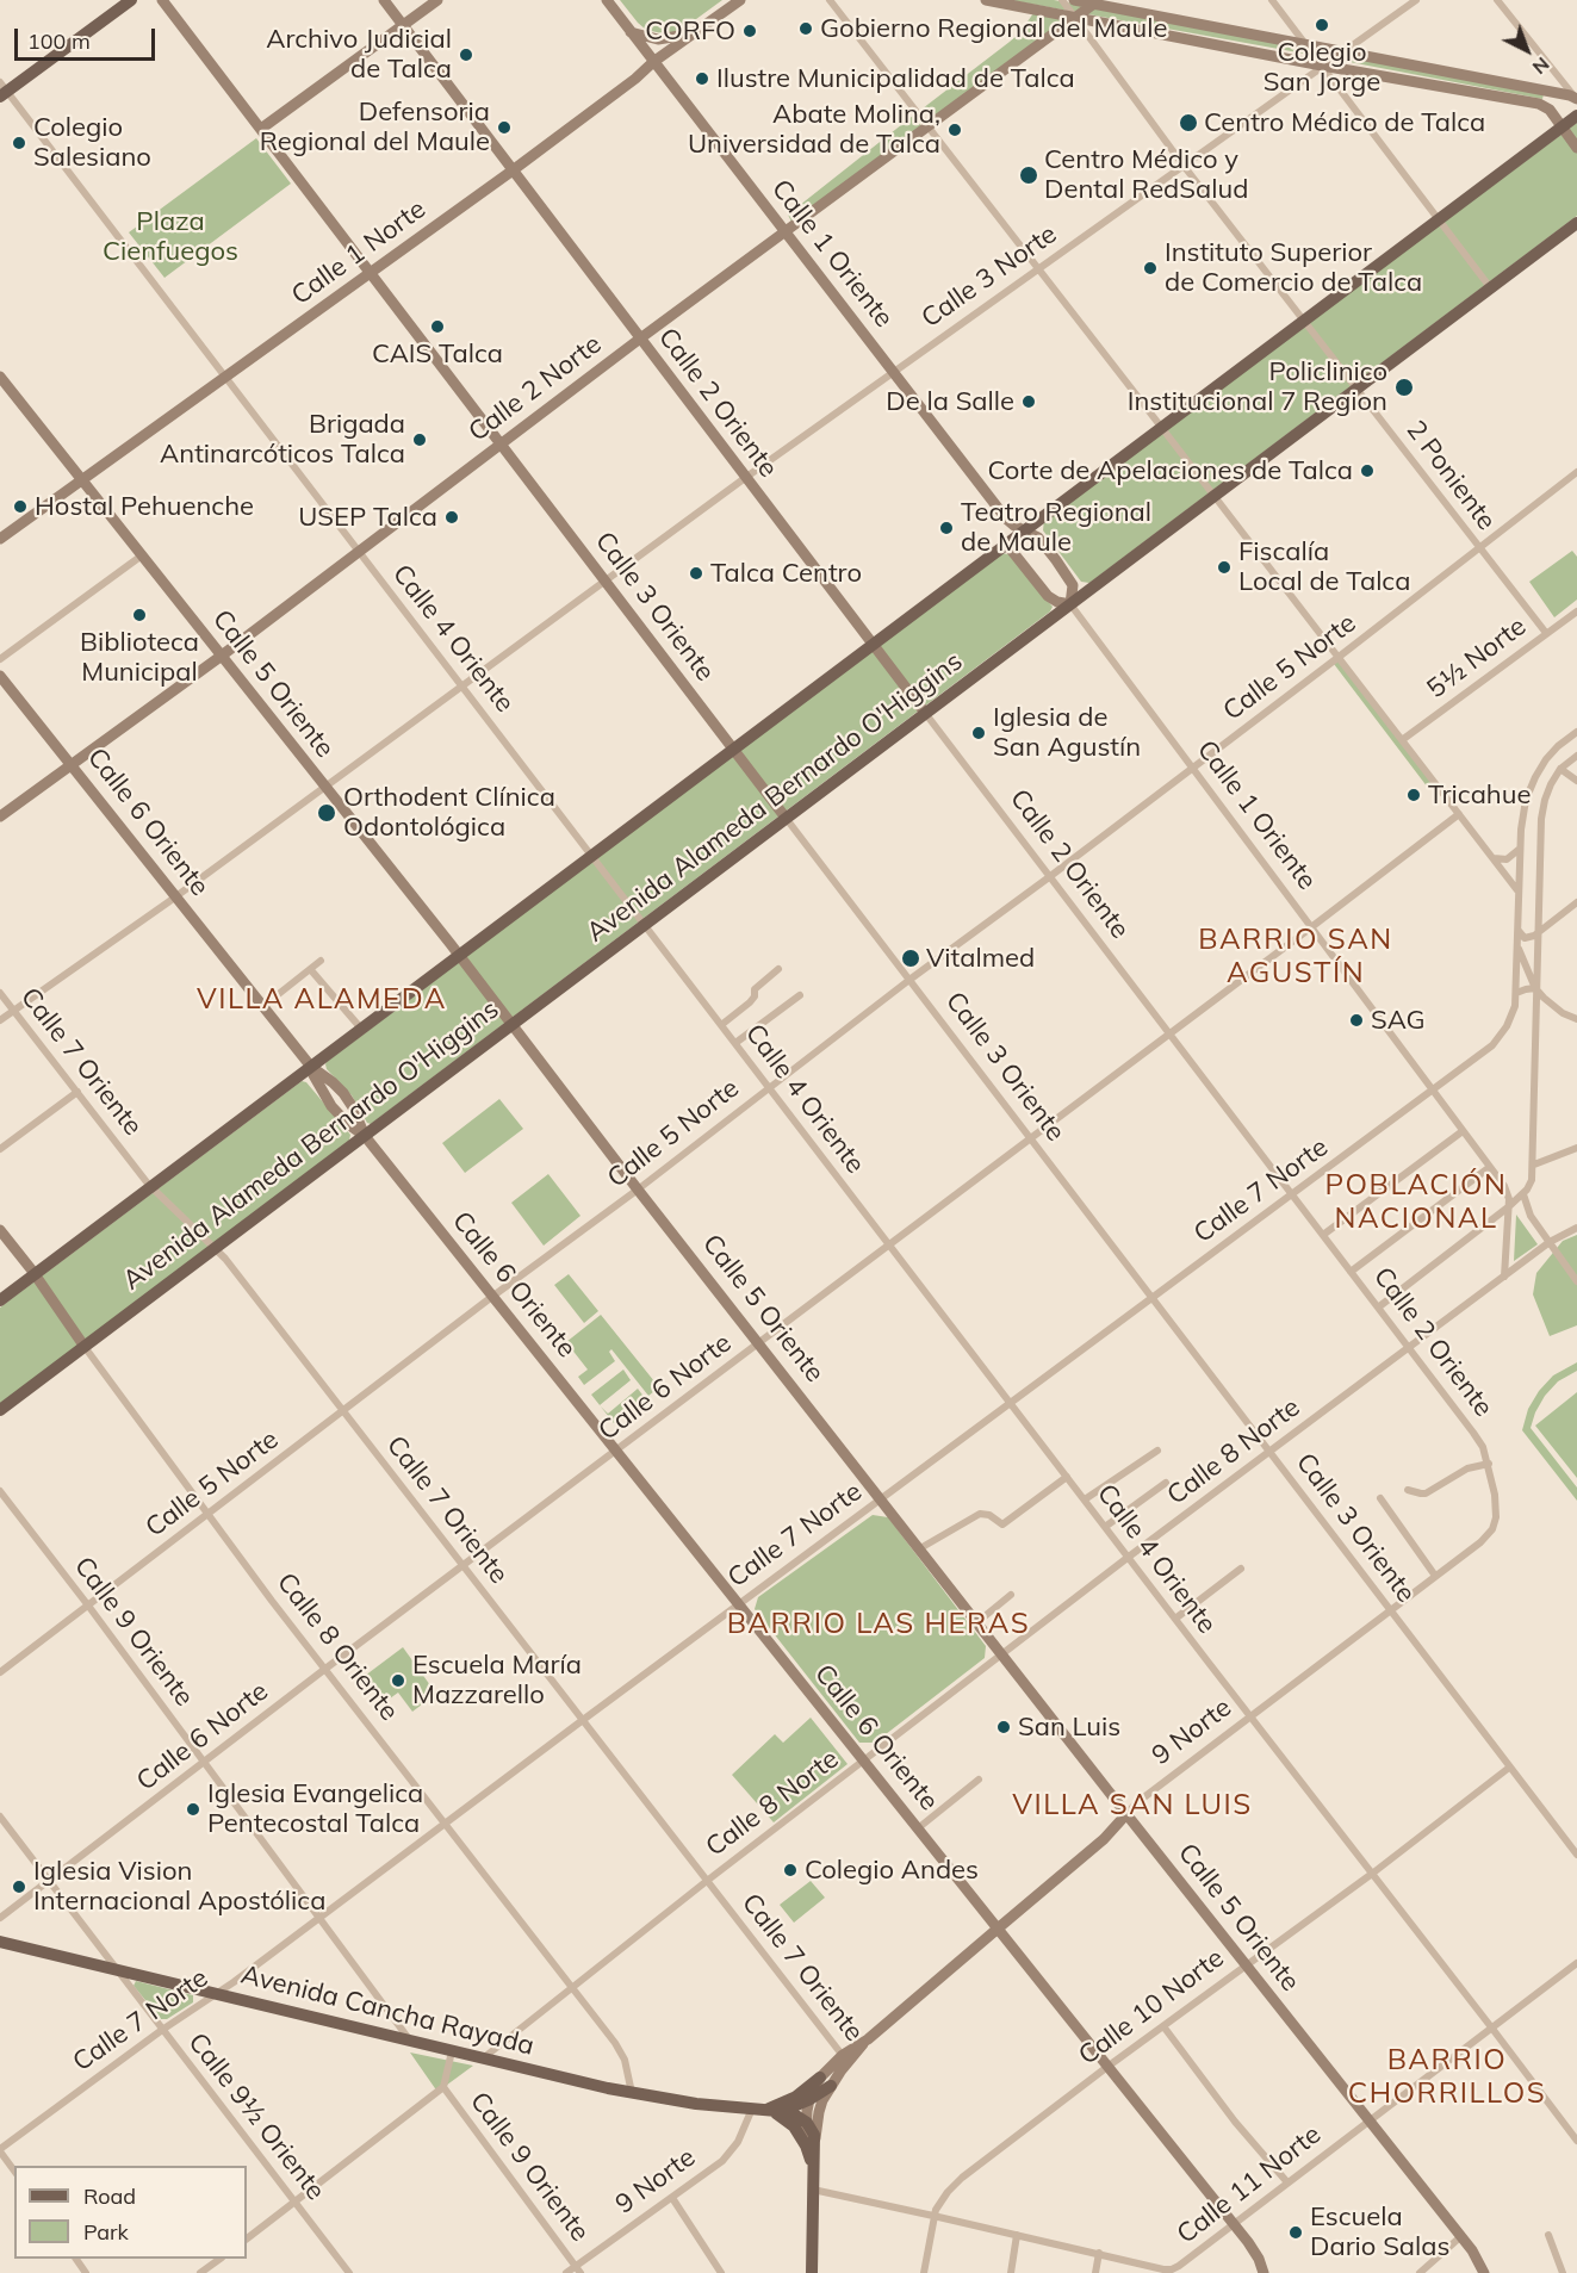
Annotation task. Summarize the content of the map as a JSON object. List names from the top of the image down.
{
  "streets": {
    "main road": [
      "Calle 1 Norte",
      "Calle 1 Oriente",
      "Calle 2 Norte",
      "Calle 2 Oriente",
      "Calle 3 Oriente",
      "Calle 5 Oriente",
      "Avenida Alameda Bernardo O'Higgins",
      "Calle 6 Oriente",
      "Calle 8 Oriente",
      "9 Norte",
      "Avenida Cancha Rayada"
    ],
    "street": [
      "Calle 3 Norte",
      "2 Poniente",
      "Calle 4 Oriente",
      "5½ Norte",
      "Calle 5 Norte",
      "Calle 7 Oriente",
      "Calle 7 Norte",
      "Calle 6 Norte",
      "Calle 8 Norte",
      "Calle 9 Oriente",
      "Calle 10 Norte",
      "Calle 9½ Oriente",
      "Calle 11 Norte"
    ]
  },
  "crossings": [
    ["Calle 1 Norte", "Calle 1 Oriente"],
    ["Calle 1 Norte", "Calle 2 Oriente"],
    ["Calle 1 Norte", "Calle 3 Oriente"],
    ["Calle 1 Norte", "Calle 4 Oriente"],
    ["Calle 1 Norte", "Calle 5 Oriente"],
    ["Calle 1 Oriente", "Calle 3 Norte"],
    ["Calle 1 Oriente", "Calle 2 Norte"],
    ["Calle 1 Oriente", "Calle 5 Norte"],
    ["Calle 1 Oriente", "Avenida Alameda Bernardo O'Higgins"],
    ["Calle 1 Oriente", "Calle 7 Norte"],
    ["Calle 1 Oriente", "Calle 6 Norte"],
    ["Calle 1 Oriente", "Calle 8 Norte"],
    ["Calle 3 Norte", "Calle 2 Oriente"],
    ["Calle 3 Norte", "2 Poniente"],
    ["Calle 3 Norte", "Calle 3 Oriente"],
    ["Calle 3 Norte", "Calle 4 Oriente"],
    ["Calle 3 Norte", "Calle 5 Oriente"],
    ["Calle 3 Norte", "Calle 6 Oriente"],
    ["Calle 3 Norte", "Calle 7 Oriente"],
    ["Calle 2 Norte", "Calle 2 Oriente"],
    ["Calle 2 Norte", "2 Poniente"],
    ["Calle 2 Norte", "Calle 3 Oriente"],
    ["Calle 2 Norte", "Calle 4 Oriente"],
    ["Calle 2 Norte", "Calle 5 Oriente"],
    ["Calle 2 Norte", "Calle 6 Oriente"],
    ["Calle 2 Oriente", "Calle 3 Oriente"],
    ["Calle 2 Oriente", "Calle 5 Norte"],
    ["Calle 2 Oriente", "Avenida Alameda Bernardo O'Higgins"],
    ["Calle 2 Oriente", "Calle 7 Norte"],
    ["Calle 2 Oriente", "Calle 6 Norte"],
    ["Calle 2 Oriente", "Calle 8 Norte"],
    ["Calle 2 Oriente", "9 Norte"],
    ["2 Poniente", "5½ Norte"],
    ["2 Poniente", "Calle 5 Norte"],
    ["2 Poniente", "Avenida Alameda Bernardo O'Higgins"],
    ["Calle 3 Oriente", "Calle 5 Norte"],
    ["Calle 3 Oriente", "Avenida Alameda Bernardo O'Higgins"],
    ["Calle 3 Oriente", "Calle 7 Norte"],
    ["Calle 3 Oriente", "Calle 6 Norte"],
    ["Calle 3 Oriente", "Calle 8 Norte"],
    ["Calle 3 Oriente", "9 Norte"],
    ["Calle 3 Oriente", "Calle 10 Norte"],
    ["Calle 4 Oriente", "Calle 5 Norte"],
    ["Calle 4 Oriente", "Avenida Alameda Bernardo O'Higgins"],
    ["Calle 4 Oriente", "Calle 7 Norte"],
    ["Calle 4 Oriente", "Calle 6 Norte"],
    ["Calle 4 Oriente", "Calle 8 Norte"],
    ["Calle 4 Oriente", "9 Norte"],
    ["Calle 4 Oriente", "Calle 10 Norte"],
    ["Calle 4 Oriente", "Calle 11 Norte"],
    ["Calle 5 Norte", "Calle 5 Oriente"],
    ["Calle 5 Norte", "Calle 6 Oriente"],
    ["Calle 5 Norte", "Calle 7 Oriente"],
    ["Calle 5 Norte", "Calle 9 Oriente"],
    ["Calle 5 Norte", "Calle 8 Oriente"],
    ["Calle 5 Oriente", "Avenida Alameda Bernardo O'Higgins"],
    ["Calle 5 Oriente", "Calle 7 Norte"],
    ["Calle 5 Oriente", "Calle 6 Norte"],
    ["Calle 5 Oriente", "Calle 8 Norte"],
    ["Calle 5 Oriente", "9 Norte"],
    ["Calle 5 Oriente", "Calle 10 Norte"],
    ["Calle 5 Oriente", "Calle 11 Norte"],
    ["Avenida Alameda Bernardo O'Higgins", "Calle 6 Oriente"],
    ["Avenida Alameda Bernardo O'Higgins", "Calle 7 Oriente"],
    ["Avenida Alameda Bernardo O'Higgins", "Calle 8 Oriente"],
    ["Calle 6 Oriente", "Calle 7 Norte"],
    ["Calle 6 Oriente", "Calle 6 Norte"],
    ["Calle 6 Oriente", "Calle 8 Norte"],
    ["Calle 6 Oriente", "9 Norte"],
    ["Calle 6 Oriente", "Calle 10 Norte"],
    ["Calle 6 Oriente", "Calle 11 Norte"],
    ["Calle 7 Oriente", "Calle 7 Norte"],
    ["Calle 7 Oriente", "Calle 6 Norte"],
    ["Calle 7 Oriente", "Calle 8 Norte"],
    ["Calle 7 Oriente", "9 Norte"],
    ["Calle 7 Norte", "Calle 9 Oriente"],
    ["Calle 7 Norte", "Calle 8 Oriente"],
    ["Calle 7 Norte", "Avenida Cancha Rayada"],
    ["Calle 7 Norte", "Calle 9½ Oriente"],
    ["Calle 6 Norte", "Calle 9 Oriente"],
    ["Calle 6 Norte", "Calle 8 Oriente"],
    ["Calle 6 Norte", "Calle 9½ Oriente"],
    ["Calle 8 Norte", "Calle 8 Oriente"],
    ["Calle 8 Norte", "Avenida Cancha Rayada"],
    ["Calle 9 Oriente", "9 Norte"],
    ["Calle 9 Oriente", "Avenida Cancha Rayada"],
    ["Calle 8 Oriente", "Avenida Cancha Rayada"],
    ["9 Norte", "Avenida Cancha Rayada"],
    ["Calle 10 Norte", "Calle 11 Norte"],
    ["Avenida Cancha Rayada", "Calle 9½ Oriente"],
    ["Avenida Cancha Rayada", "Calle 11 Norte"]
  ],
  "districts": [
    "BARRIO SAN AGUSTÍN",
    "VILLA ALAMEDA",
    "POBLACIÓN NACIONAL",
    "BARRIO LAS HERAS",
    "VILLA SAN LUIS",
    "BARRIO CHORRILLOS"
  ],
  "parks": ["Plaza Cienfuegos"],
  "places": [
    "Colegio San Jorge",
    "Gobierno Regional del Maule",
    "CORFO",
    "Archivo Judicial de Talca",
    "Ilustre Municipalidad de Talca",
    "Centro Médico de Talca",
    "Defensoria Regional del Maule",
    "Abate Molina, Universidad de Talca",
    "Colegio Salesiano",
    "Centro Médico y Dental RedSalud",
    "Instituto Superior de Comercio de Talca",
    "CAIS Talca",
    "Policlinico Institucional 7 Region",
    "De la Salle",
    "Brigada Antinarcóticos Talca",
    "Corte de Apelaciones de Talca",
    "Hostal Pehuenche",
    "USEP Talca",
    "Teatro Regional de Maule",
    "Fiscalía Local de Talca",
    "Talca Centro",
    "Biblioteca Municipal",
    "Iglesia de San Agustín",
    "Tricahue",
    "Orthodent Clínica Odontológica",
    "Vitalmed",
    "SAG",
    "Escuela María Mazzarello",
    "San Luis",
    "Iglesia Evangelica Pentecostal Talca",
    "Colegio Andes",
    "Iglesia Vision Internacional Apostólica",
    "Escuela Dario Salas"
  ],
  "legend": ["Road", "Park"],
  "scale_bar": "100 m",
  "north": "bottom right"
}
